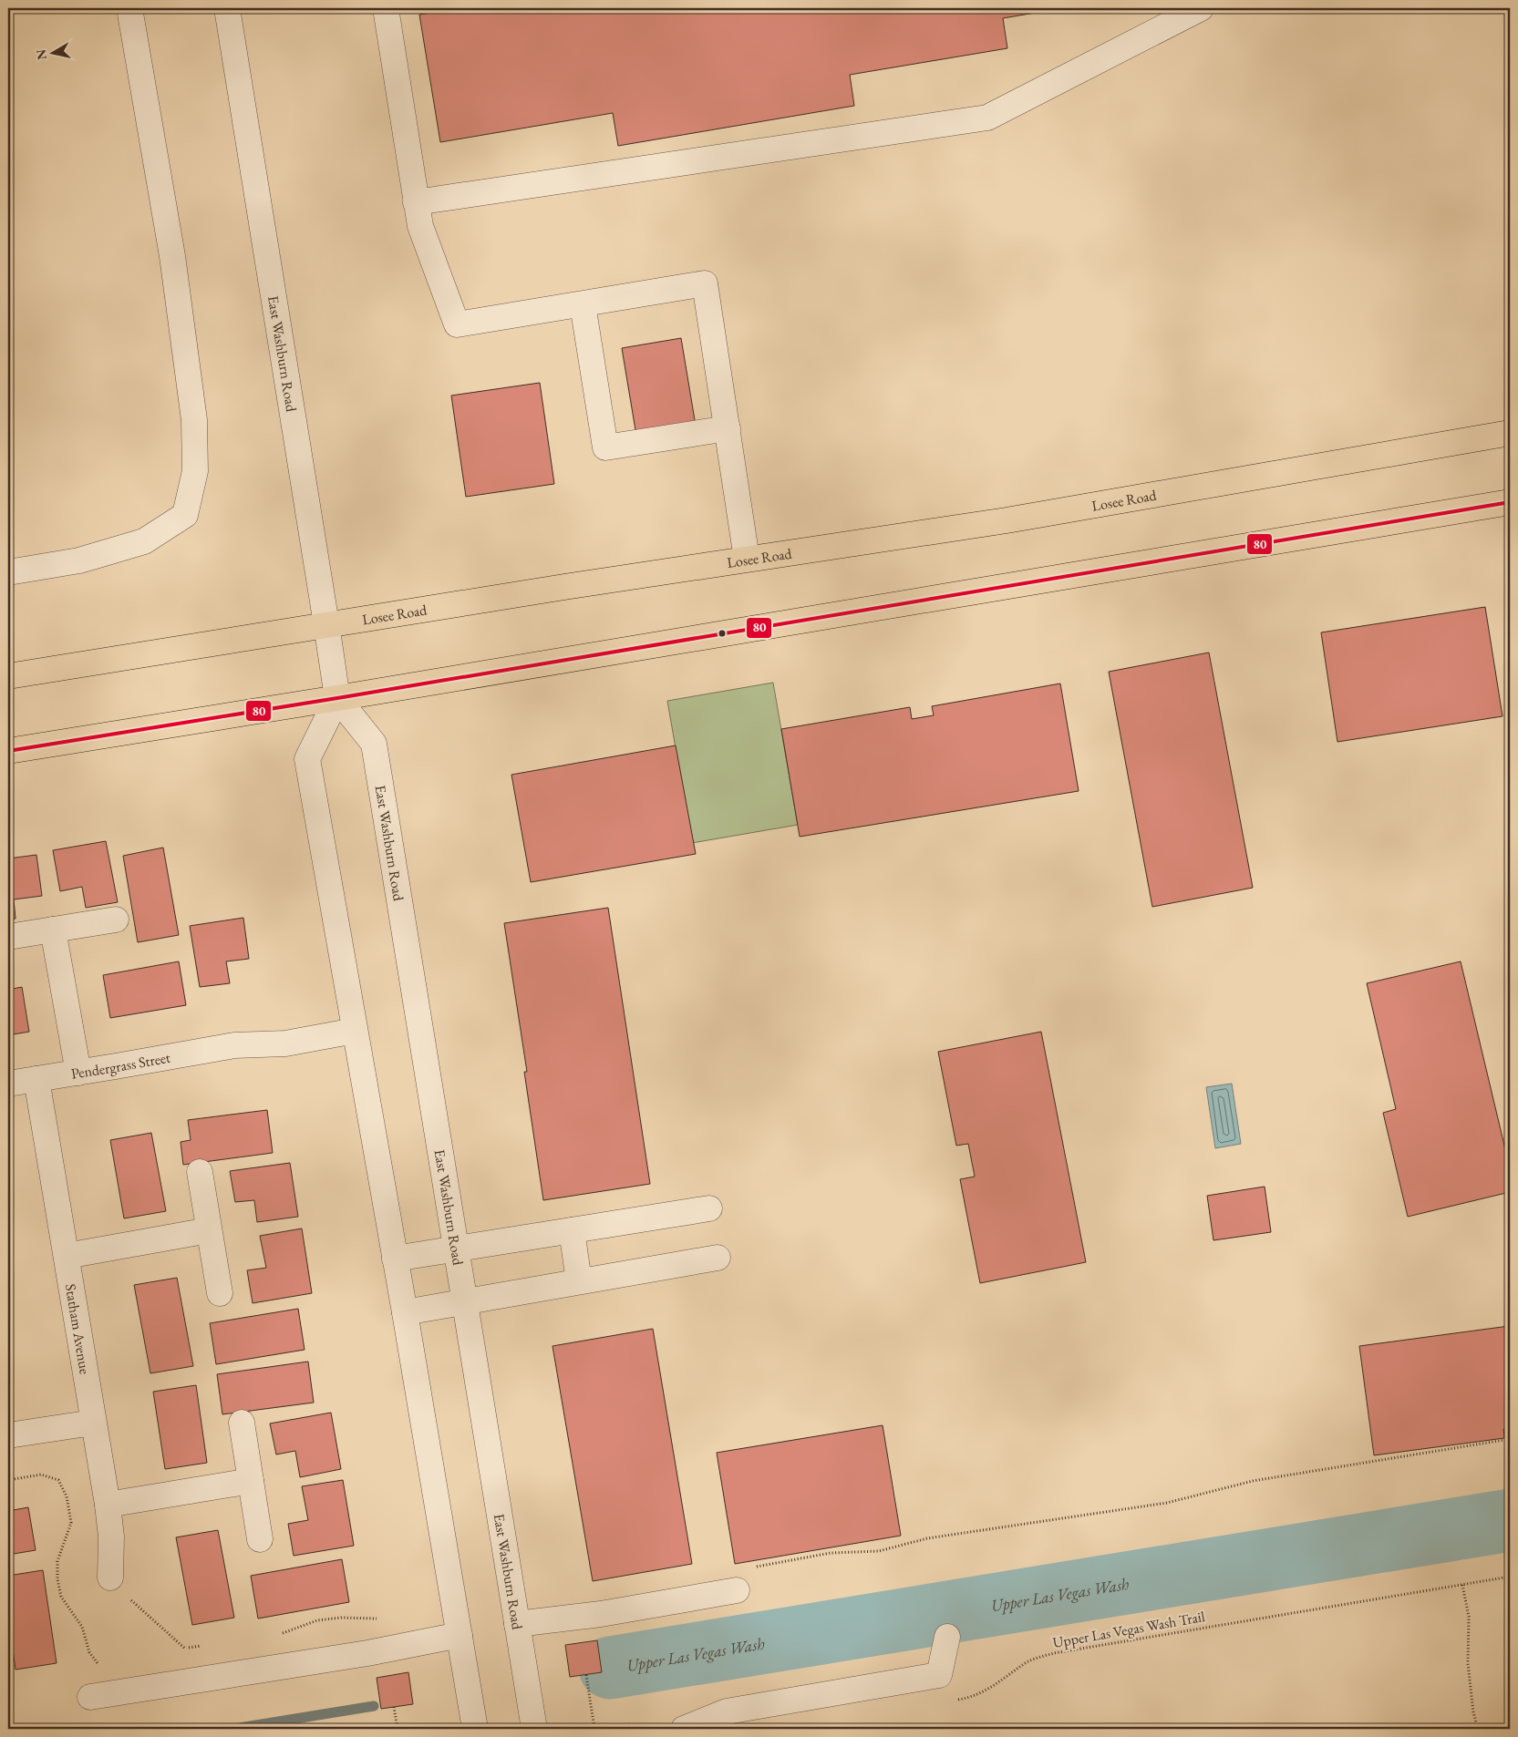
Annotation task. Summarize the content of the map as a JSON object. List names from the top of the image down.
{
  "streets": {
    "main road": ["Losee Road"],
    "street": ["East Washburn Road", "Pendergrass Street", "Statham Avenue"],
    "path": ["Upper Las Vegas Wash Trail"]
  },
  "crossings": [
    ["East Washburn Road", "Losee Road"],
    ["Pendergrass Street", "Statham Avenue"]
  ],
  "water": ["Upper Las Vegas Wash"],
  "lines": ["transit line 80"],
  "north": "left"
}
